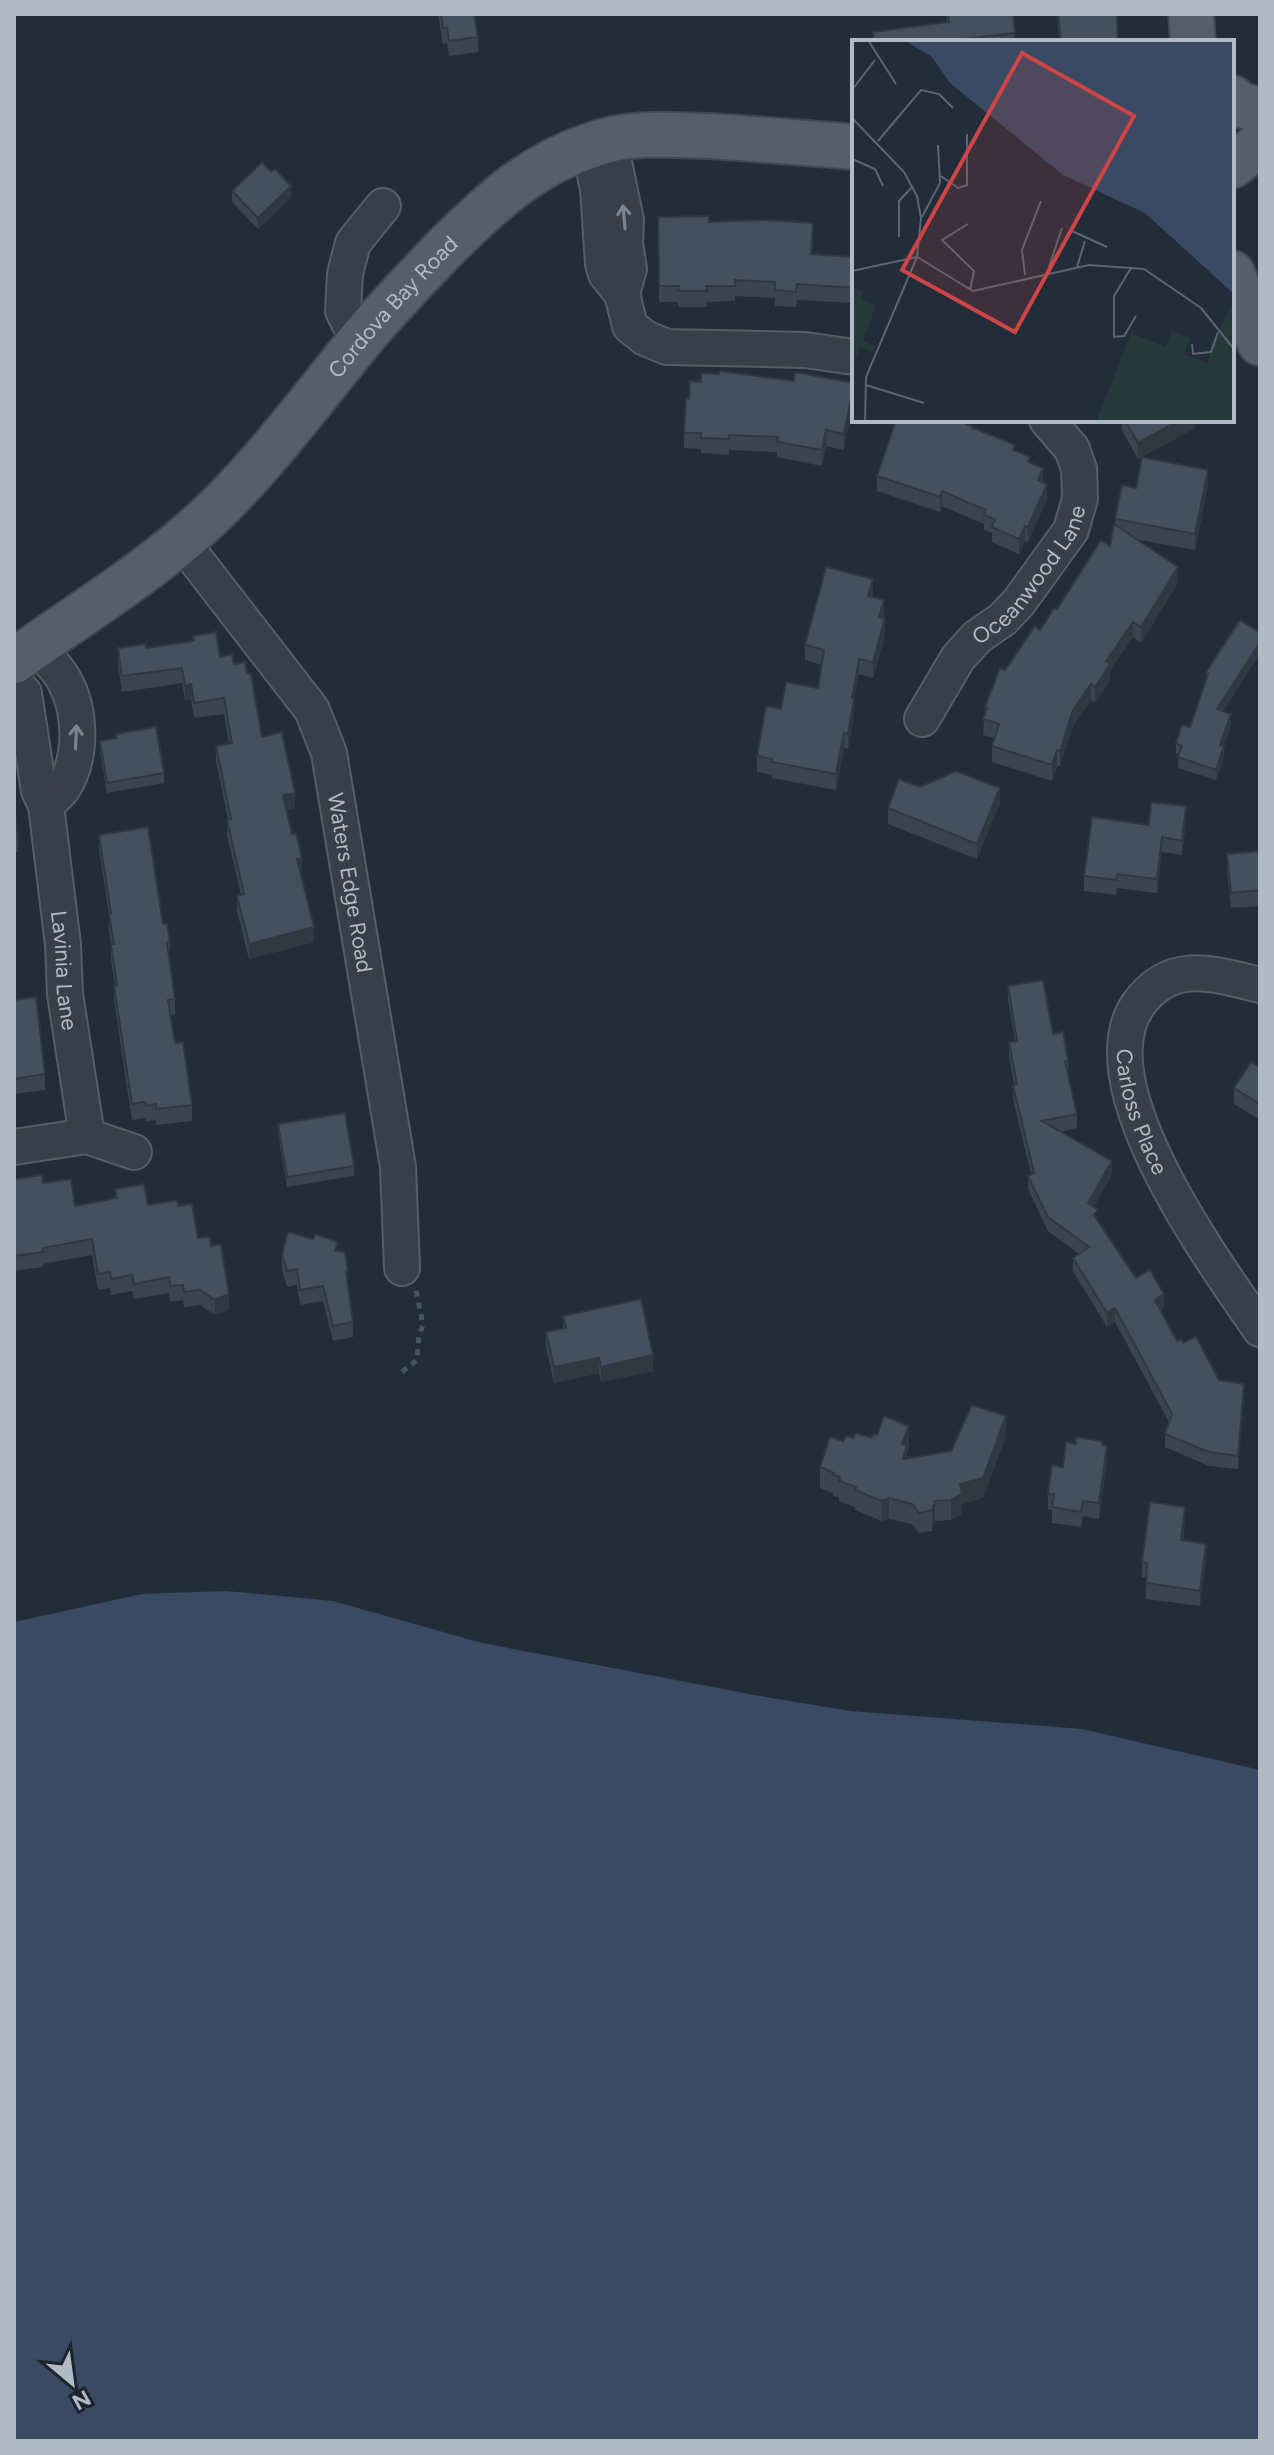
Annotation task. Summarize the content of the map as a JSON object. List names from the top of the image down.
{
  "streets": {
    "main road": ["Cordova Bay Road"],
    "street": [
      "Oceanwood Lane",
      "Waters Edge Road",
      "Lavinia Lane",
      "Carloss Place"
    ]
  },
  "crossings": [
    ["Cordova Bay Road", "Waters Edge Road"]
  ],
  "north": "bottom right"
}
